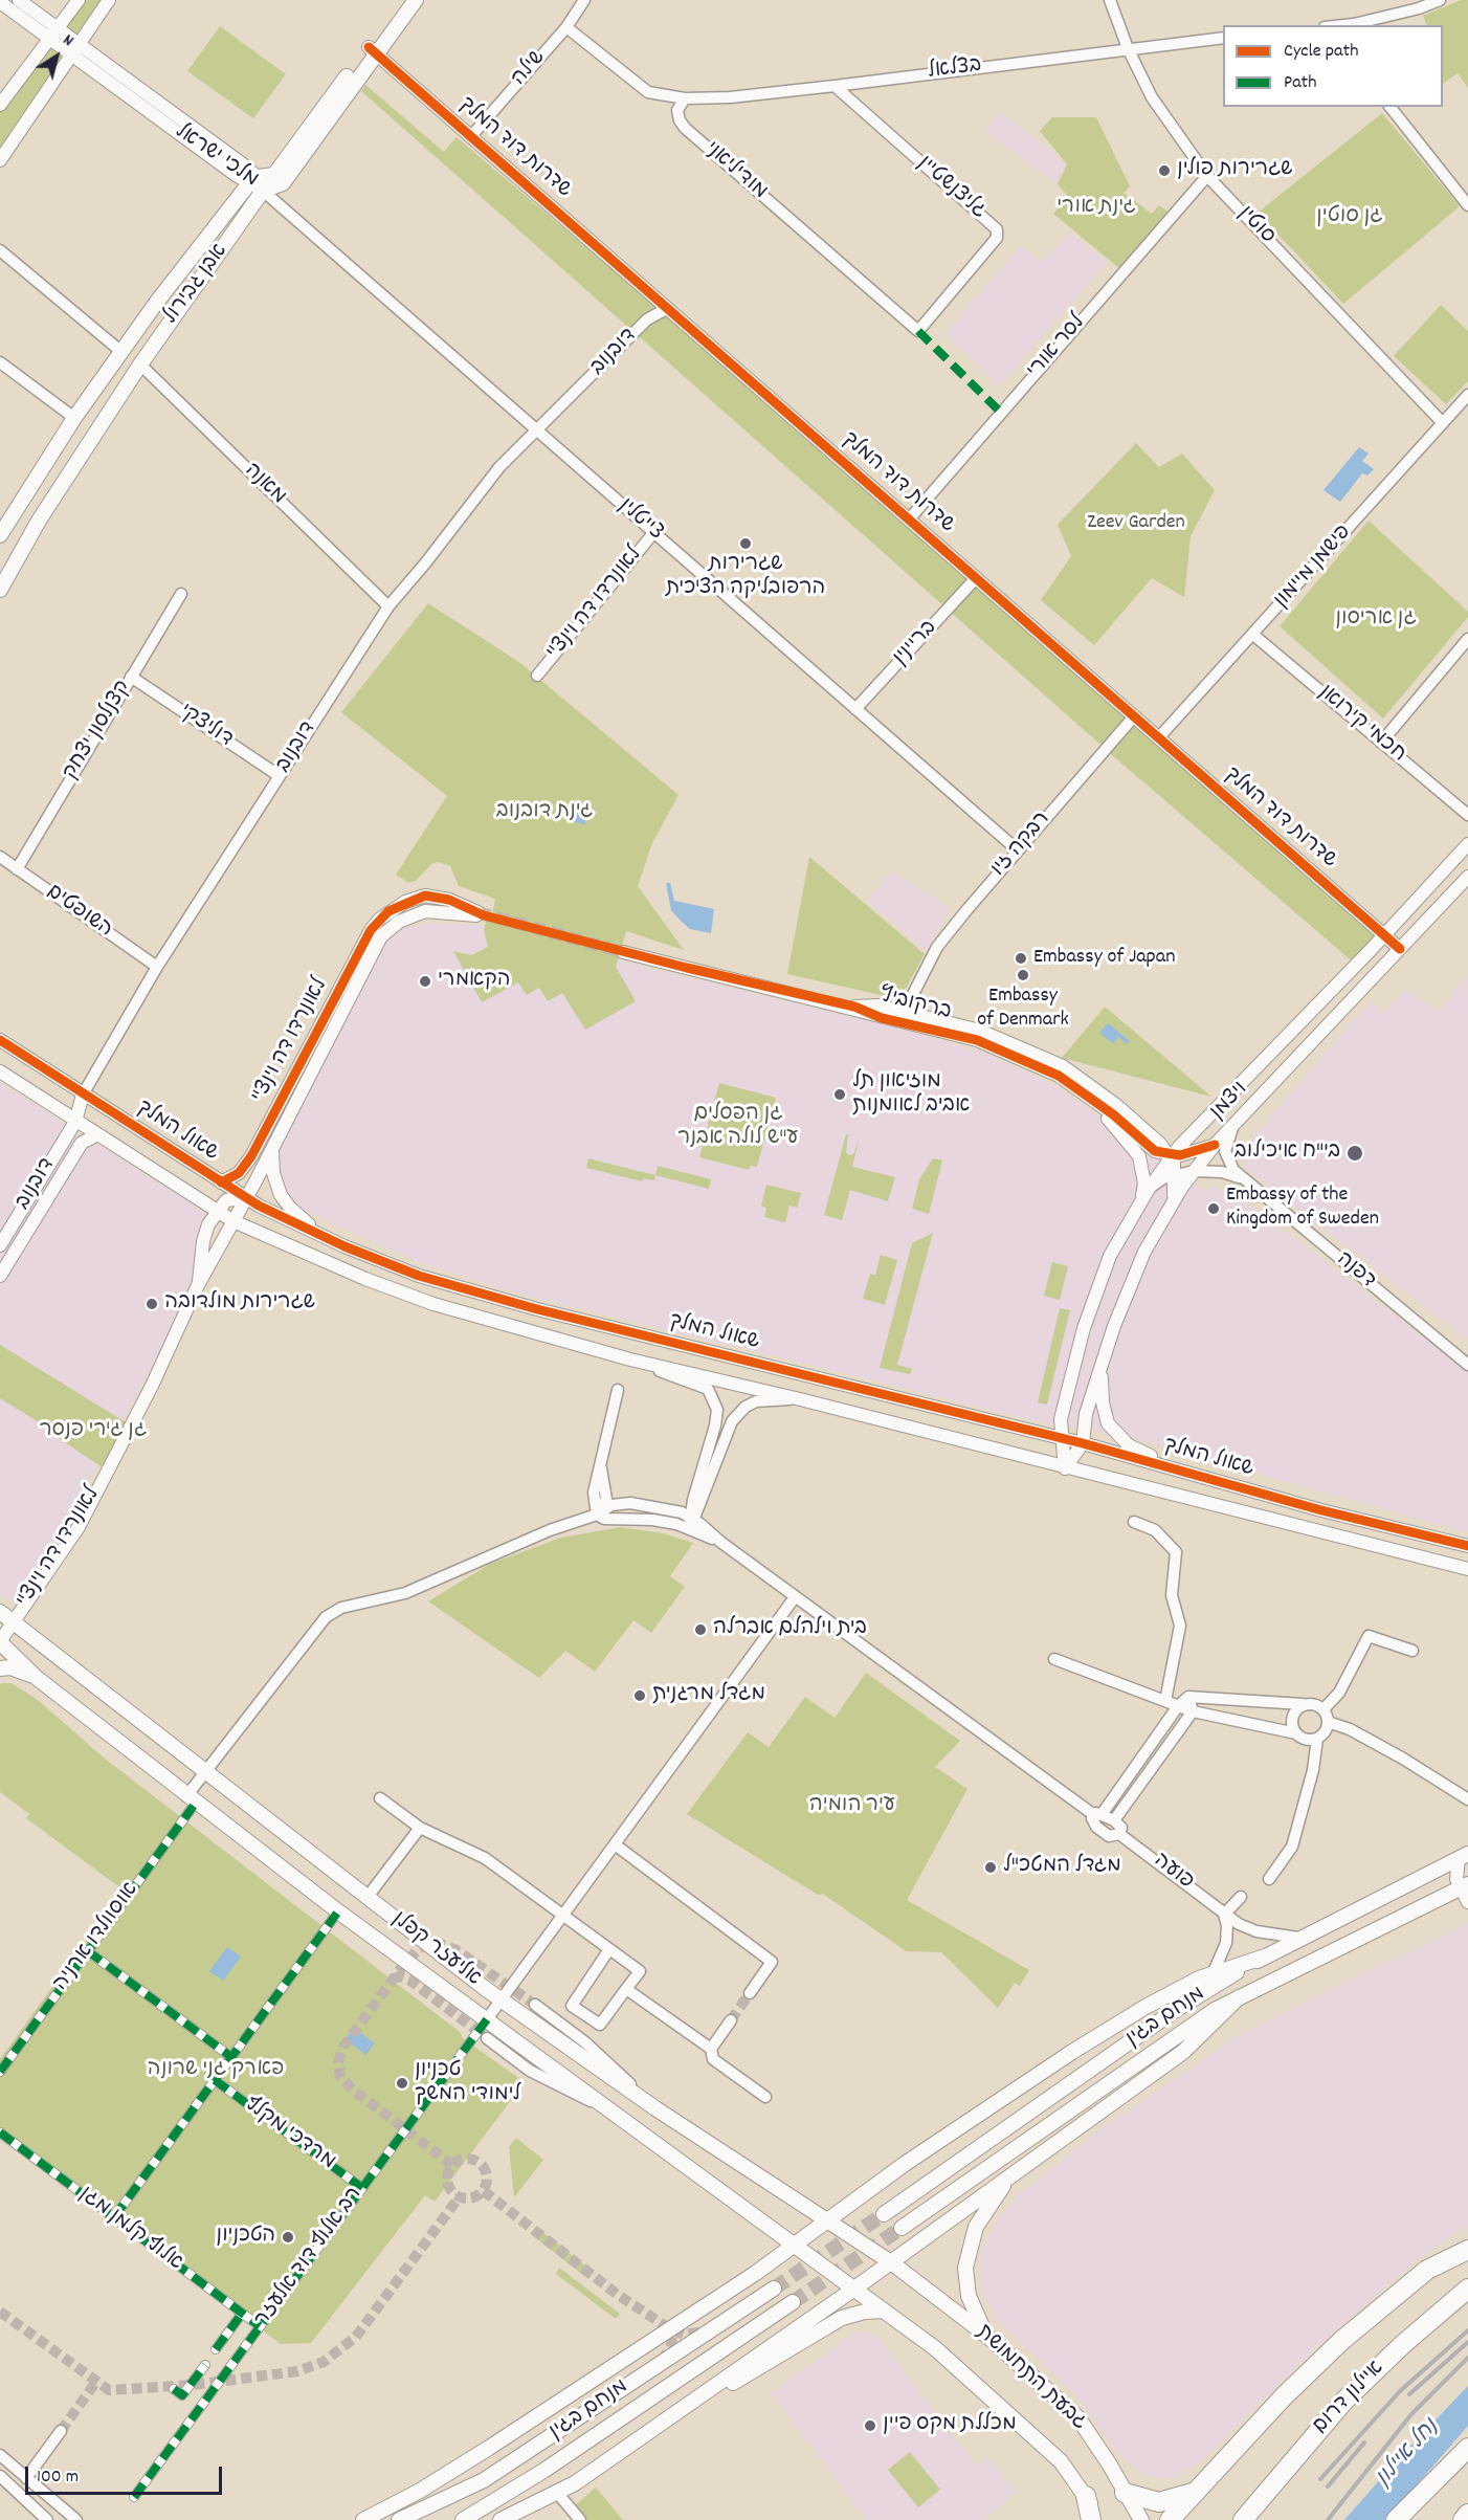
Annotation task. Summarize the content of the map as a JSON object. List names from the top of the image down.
{
  "streets": {
    "highway": ["איילון דרום"],
    "main road": [
      "אבן גבירול",
      "אליעזר קפלן",
      "מנחם בגין",
      "גבעת התחמושת"
    ],
    "street": [
      "שילה",
      "בצלאל",
      "שדרות דוד המלך",
      "מלכי ישראל",
      "מודיליאני",
      "גליצנשטיין",
      "סוטין",
      "לסר אורי",
      "דובנוב",
      "מאנה",
      "צייטלין",
      "פישמן מיימון",
      "לאונרדו דה וינצ'י",
      "בריינין",
      "חכמי קירואן",
      "דוליצקי",
      "קצנלסון יצחק",
      "רבקה זיו",
      "השופטים",
      "ברקוביץ",
      "ויצמן",
      "שאול המלך",
      "דפנה",
      "פועה",
      "אוסוולדו ארניה",
      "מרדכי מקלף",
      "אלוף קלמן מגן",
      "רב אלוף דוד אלעזר"
    ]
  },
  "crossings": [
    ["שילה", "שדרות דוד המלך"],
    ["בצלאל", "מודיליאני"],
    ["בצלאל", "גליצנשטיין"],
    ["בצלאל", "סוטין"],
    ["שדרות דוד המלך", "אבן גבירול"],
    ["שדרות דוד המלך", "לסר אורי"],
    ["שדרות דוד המלך", "דובנוב"],
    ["שדרות דוד המלך", "פישמן מיימון"],
    ["שדרות דוד המלך", "בריינין"],
    ["שדרות דוד המלך", "רבקה זיו"],
    ["שדרות דוד המלך", "ויצמן"],
    ["מלכי ישראל", "אבן גבירול"],
    ["מלכי ישראל", "צייטלין"],
    ["מודיליאני", "גליצנשטיין"],
    ["סוטין", "לסר אורי"],
    ["סוטין", "פישמן מיימון"],
    ["אבן גבירול", "מאנה"],
    ["אבן גבירול", "צייטלין"],
    ["דובנוב", "מאנה"],
    ["דובנוב", "צייטלין"],
    ["דובנוב", "דוליצקי"],
    ["דובנוב", "השופטים"],
    ["דובנוב", "שאול המלך"],
    ["צייטלין", "לאונרדו דה וינצ'י"],
    ["צייטלין", "בריינין"],
    ["צייטלין", "רבקה זיו"],
    ["פישמן מיימון", "חכמי קירואן"],
    ["לאונרדו דה וינצ'י", "שאול המלך"],
    ["לאונרדו דה וינצ'י", "אליעזר קפלן"],
    ["דוליצקי", "קצנלסון יצחק"],
    ["קצנלסון יצחק", "השופטים"],
    ["רבקה זיו", "ברקוביץ"],
    ["ברקוביץ", "ויצמן"],
    ["ויצמן", "שאול המלך"],
    ["ויצמן", "דפנה"],
    ["פועה", "מנחם בגין"],
    ["אוסוולדו ארניה", "אליעזר קפלן"],
    ["אליעזר קפלן", "רב אלוף דוד אלעזר"],
    ["אליעזר קפלן", "גבעת התחמושת"],
    ["מרדכי מקלף", "רב אלוף דוד אלעזר"],
    ["אלוף קלמן מגן", "רב אלוף דוד אלעזר"]
  ],
  "water": ["נחל איילון"],
  "parks": [
    "גינת אורי",
    "גן סוטין",
    "Zeev Garden",
    "גן אריסון",
    "גינת דובנוב",
    "גן הפסלים ע\"ש לולה אבנר",
    "גן ג'רי פנסר",
    "עיר הומיה",
    "פארק גני שרונה"
  ],
  "places": [
    "שגרירות פולין",
    "שגרירות הרפובליקה הצ'כית",
    "Embassy of Japan",
    "Embassy of Denmark",
    "הקאמרי",
    "מוזיאון תל אביב לאומנות",
    "בי\"ח איכילוב",
    "Embassy of the Kingdom of Sweden",
    "שגרירות מולדובה",
    "בית וילהלם אברלה",
    "מגדל מרגנית",
    "מגדל המטכ\"ל",
    "טכניון לימודי המשך",
    "הטכניון",
    "מכללת מקס פיין"
  ],
  "legend": ["Cycle path", "Path"],
  "scale_bar": "100 m",
  "north": "top right"
}
